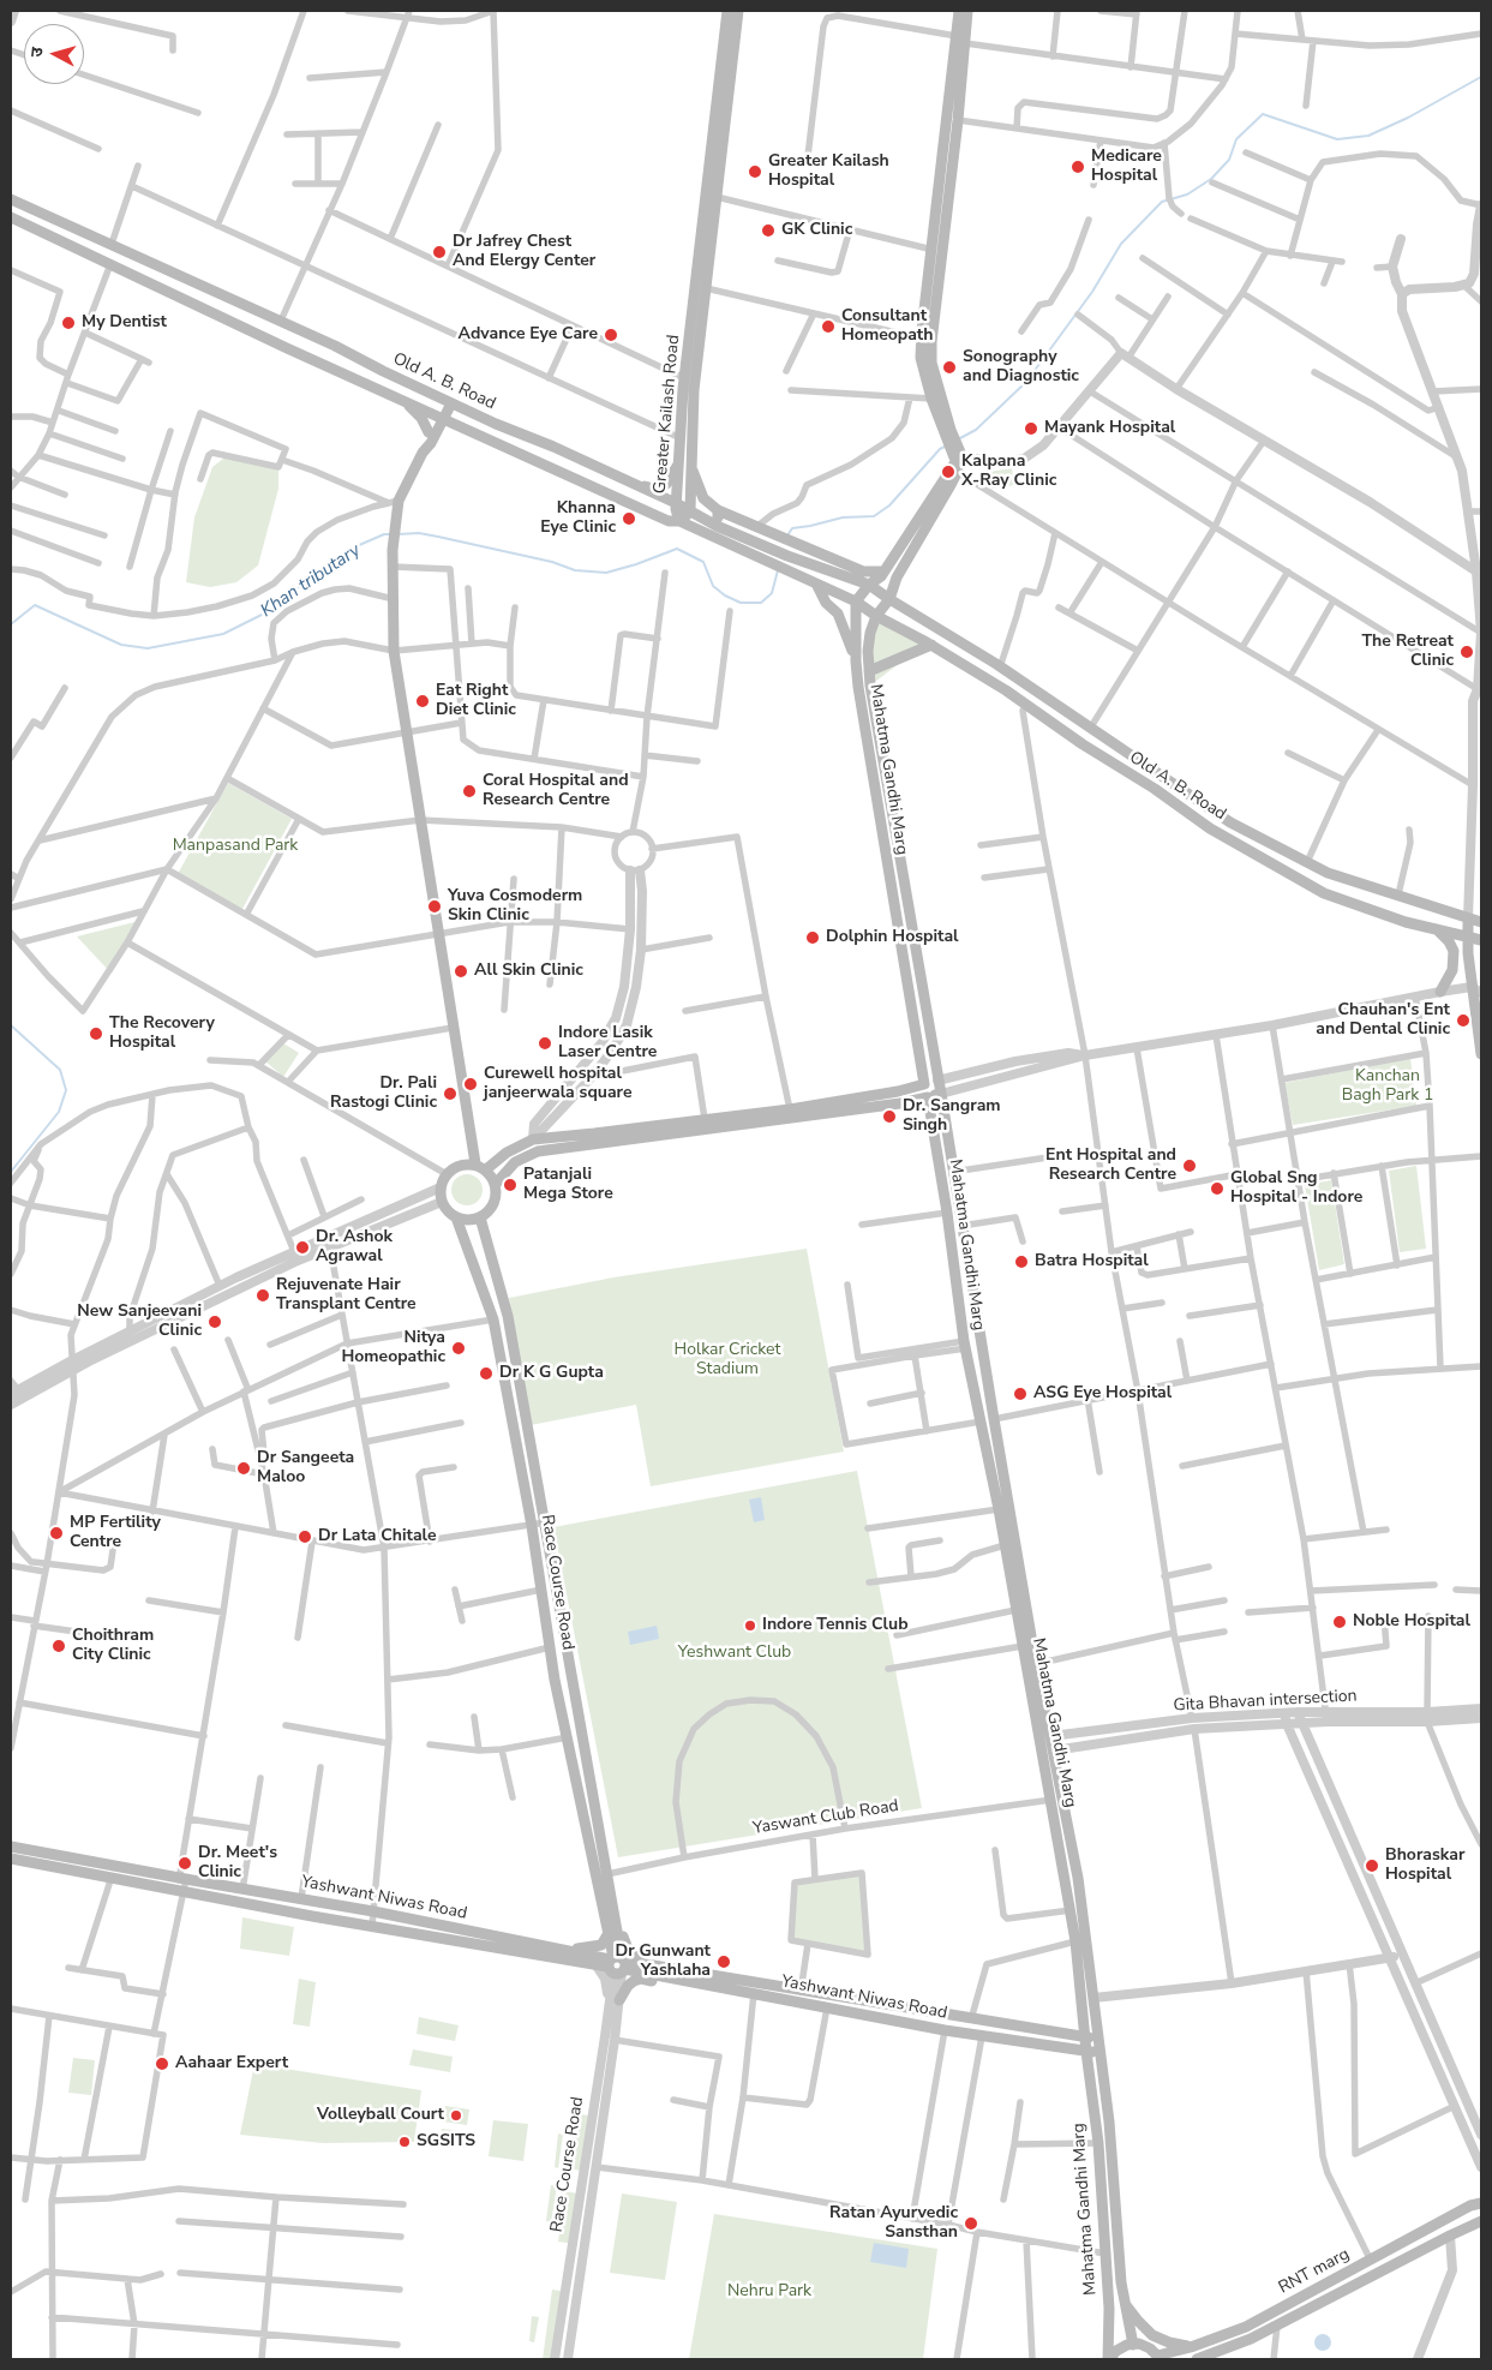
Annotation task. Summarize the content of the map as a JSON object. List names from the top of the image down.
{
  "streets": {
    "main road": [
      "Old A. B. Road",
      "Greater Kailash Road",
      "Mahatma Gandhi Marg",
      "Race Course Road",
      "Yashwant Niwas Road",
      "RNT marg"
    ],
    "street": ["Gita Bhavan intersection", "Yaswant Club Road"]
  },
  "crossings": [
    ["Old A. B. Road", "Greater Kailash Road"],
    ["Old A. B. Road", "Mahatma Gandhi Marg"],
    ["Mahatma Gandhi Marg", "Gita Bhavan intersection"],
    ["Mahatma Gandhi Marg", "Yaswant Club Road"],
    ["Mahatma Gandhi Marg", "Yashwant Niwas Road"],
    ["Race Course Road", "Yaswant Club Road"],
    ["Race Course Road", "Yashwant Niwas Road"]
  ],
  "water": ["Khan tributary"],
  "parks": [
    "Manpasand Park",
    "Kanchan Bagh Park 1",
    "Holkar Cricket Stadium",
    "Yeshwant Club",
    "Nehru Park"
  ],
  "places": [
    "Medicare Hospital",
    "Greater Kailash Hospital",
    "GK Clinic",
    "Dr Jafrey Chest And Elergy Center",
    "My Dentist",
    "Consultant Homeopath",
    "Advance Eye Care",
    "Sonography and Diagnostic",
    "Mayank Hospital",
    "Kalpana X-Ray Clinic",
    "Khanna Eye Clinic",
    "The Retreat Clinic",
    "Eat Right Diet Clinic",
    "Coral Hospital and Research Centre",
    "Yuva Cosmoderm Skin Clinic",
    "Dolphin Hospital",
    "All Skin Clinic",
    "Chauhan's Ent and Dental Clinic",
    "The Recovery Hospital",
    "Indore Lasik Laser Centre",
    "Curewell hospital janjeerwala square",
    "Dr. Pali Rastogi Clinic",
    "Dr. Sangram Singh",
    "Ent Hospital and Research Centre",
    "Patanjali Mega Store",
    "Global Sng Hospital - Indore",
    "Dr. Ashok Agrawal",
    "Batra Hospital",
    "Rejuvenate Hair Transplant Centre",
    "New Sanjeevani Clinic",
    "Nitya Homeopathic",
    "Dr K G Gupta",
    "ASG Eye Hospital",
    "Dr Sangeeta Maloo",
    "MP Fertility Centre",
    "Dr Lata Chitale",
    "Noble Hospital",
    "Indore Tennis Club",
    "Choithram City Clinic",
    "Dr. Meet's Clinic",
    "Bhoraskar Hospital",
    "Dr Gunwant Yashlaha",
    "Aahaar Expert",
    "Volleyball Court",
    "SGSITS",
    "Ratan Ayurvedic Sansthan"
  ],
  "north": "left"
}
